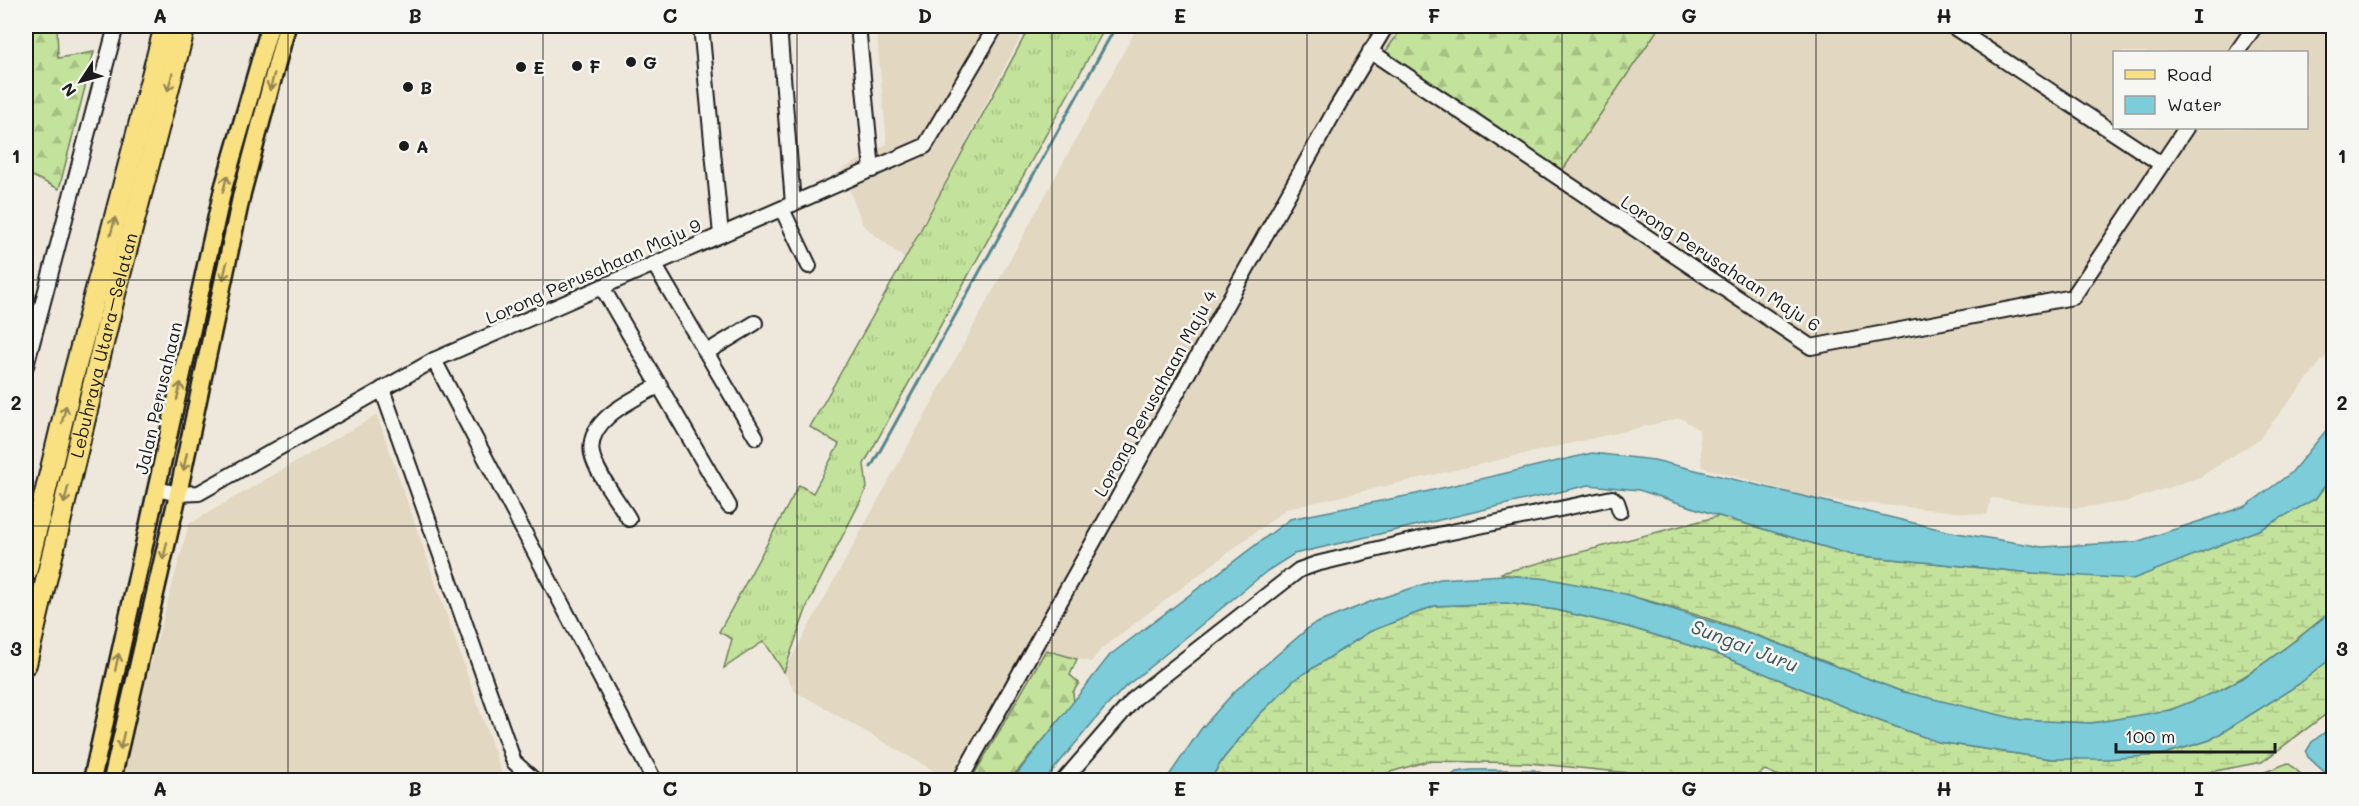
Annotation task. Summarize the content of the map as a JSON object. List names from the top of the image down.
{
  "streets": {
    "highway": ["Lebuhraya Utara–Selatan"],
    "main road": ["Jalan Perusahaan"],
    "street": ["Lorong Perusahaan Maju 6", "Lorong Perusahaan Maju 9", "Lorong Perusahaan Maju 4"]
  },
  "crossings": [
    ["Lorong Perusahaan Maju 6", "Lorong Perusahaan Maju 4"],
    ["Lorong Perusahaan Maju 9", "Jalan Perusahaan"]
  ],
  "water": ["Sungai Juru"],
  "places": [
    "G",
    "F",
    "E",
    "B",
    "A"
  ],
  "legend": ["Road", "Water"],
  "scale_bar": "100 m",
  "north": "bottom left",
  "grid": {
    "columns": [
      "A",
      "B",
      "C",
      "D",
      "E",
      "F",
      "G",
      "H",
      "I"
    ],
    "rows": ["1", "2", "3"]
  }
}
